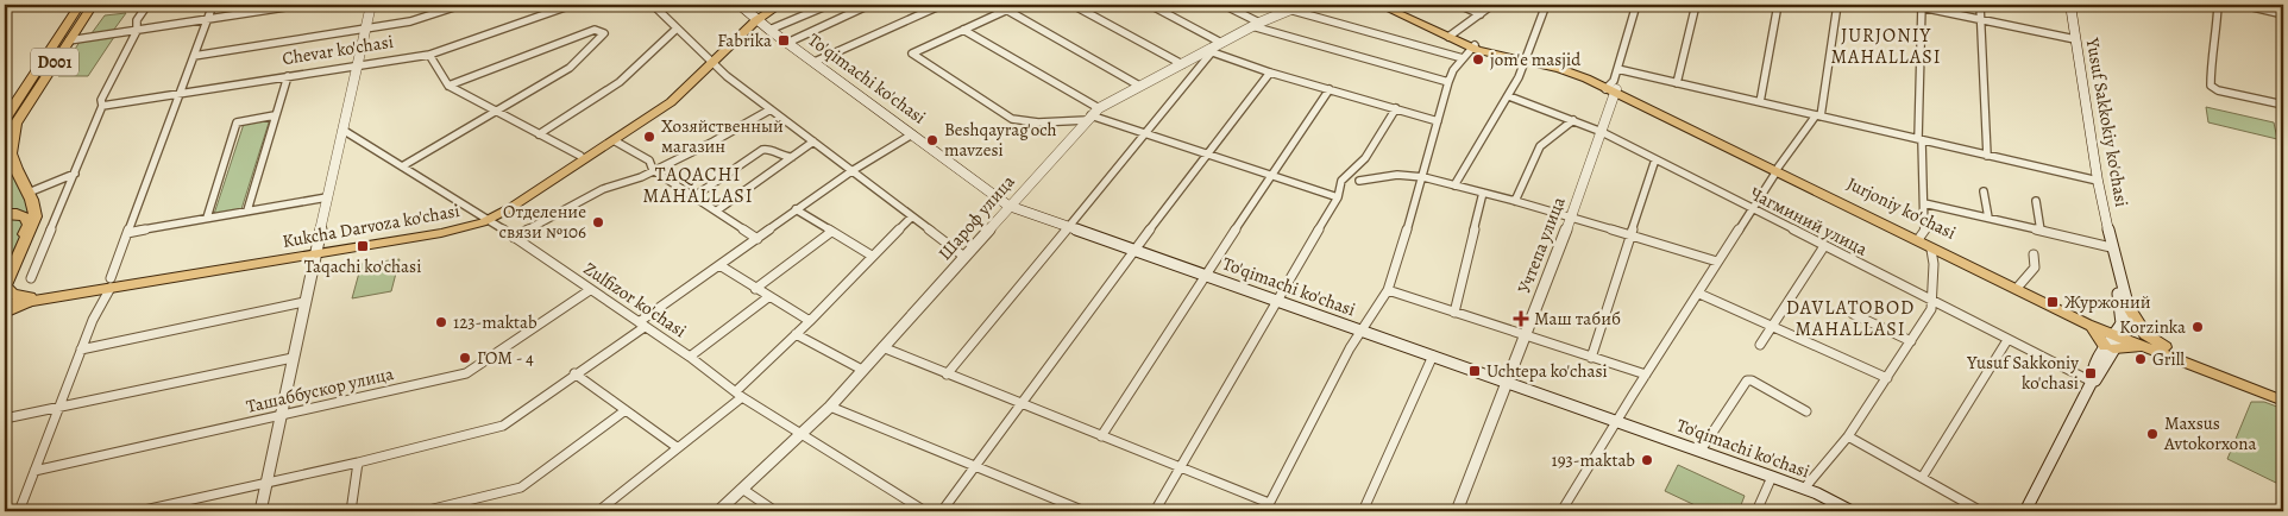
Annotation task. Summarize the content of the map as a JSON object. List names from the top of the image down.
{
  "streets": {
    "highway": ["D001"],
    "main road": [
      "To'qimachi ko'chasi",
      "Yusuf Sakkokiy ko'chasi",
      "Jurjoniy ko'chasi",
      "Шароф улица",
      "Kukcha Darvoza ko'chasi",
      "Учтепа улица"
    ],
    "street": [
      "Chevar ko'chasi",
      "Чагминий улица",
      "Zulfizor ko'chasi",
      "Ташаббускор улица"
    ]
  },
  "crossings": [
    ["To'qimachi ko'chasi", "Шароф улица"],
    ["To'qimachi ko'chasi", "Kukcha Darvoza ko'chasi"],
    ["To'qimachi ko'chasi", "Учтепа улица"],
    ["Yusuf Sakkokiy ko'chasi", "Jurjoniy ko'chasi"],
    ["Yusuf Sakkokiy ko'chasi", "Чагминий улица"],
    ["Jurjoniy ko'chasi", "Учтепа улица"],
    ["Шароф улица", "Zulfizor ko'chasi"],
    ["Чагминий улица", "Учтепа улица"],
    ["Kukcha Darvoza ko'chasi", "Zulfizor ko'chasi"],
    ["Zulfizor ko'chasi", "Ташаббускор улица"]
  ],
  "districts": ["JURJONIY MAHALLASI", "TAQACHI MAHALLASI", "DAVLATOBOD MAHALLASI"],
  "places": {
    "transit": [
      "Fabrika",
      "Taqachi ko'chasi",
      "Журжоний",
      "Uchtepa ko'chasi",
      "Yusuf Sakkoniy ko'chasi"
    ],
    "other": [
      "jom'e masjid",
      "Хозяйственный магазин",
      "Beshqayrag'och mavzesi",
      "Отделение связи №106",
      "123-maktab",
      "Korzinka",
      "ГОМ - 4",
      "Grill",
      "Maxsus Avtokorxona",
      "193-maktab"
    ],
    "health": ["Маш табиб"]
  }
}
